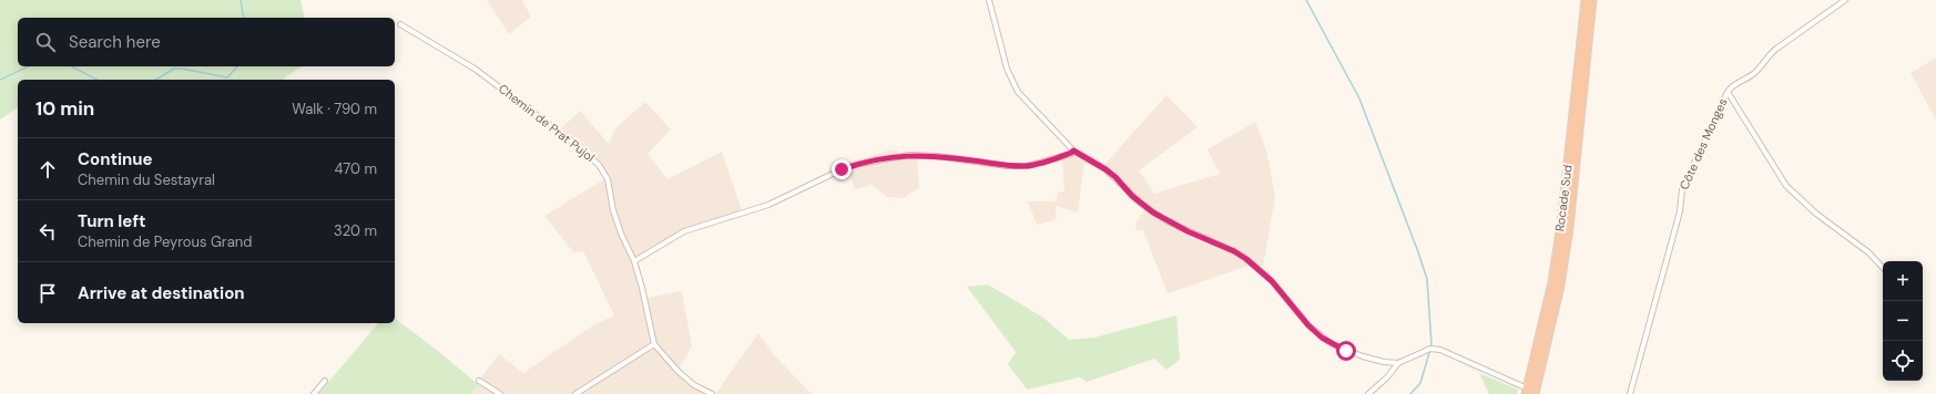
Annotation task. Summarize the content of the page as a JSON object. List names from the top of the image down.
{
  "streets": {
    "highway": ["Rocade Sud"],
    "street": ["Chemin de Prat Pujol", "Côte des Monges"]
  },
  "page": {
    "search": "Search here",
    "heading": ["10 min", "Walk · 790 m"],
    "list": [
      ["Continue", "Chemin du Sestayral", "470 m"],
      ["Turn left", "Chemin de Peyrous Grand", "320 m"],
      "Arrive at destination"
    ],
    "map_buttons": ["+", "−"]
  }
}
